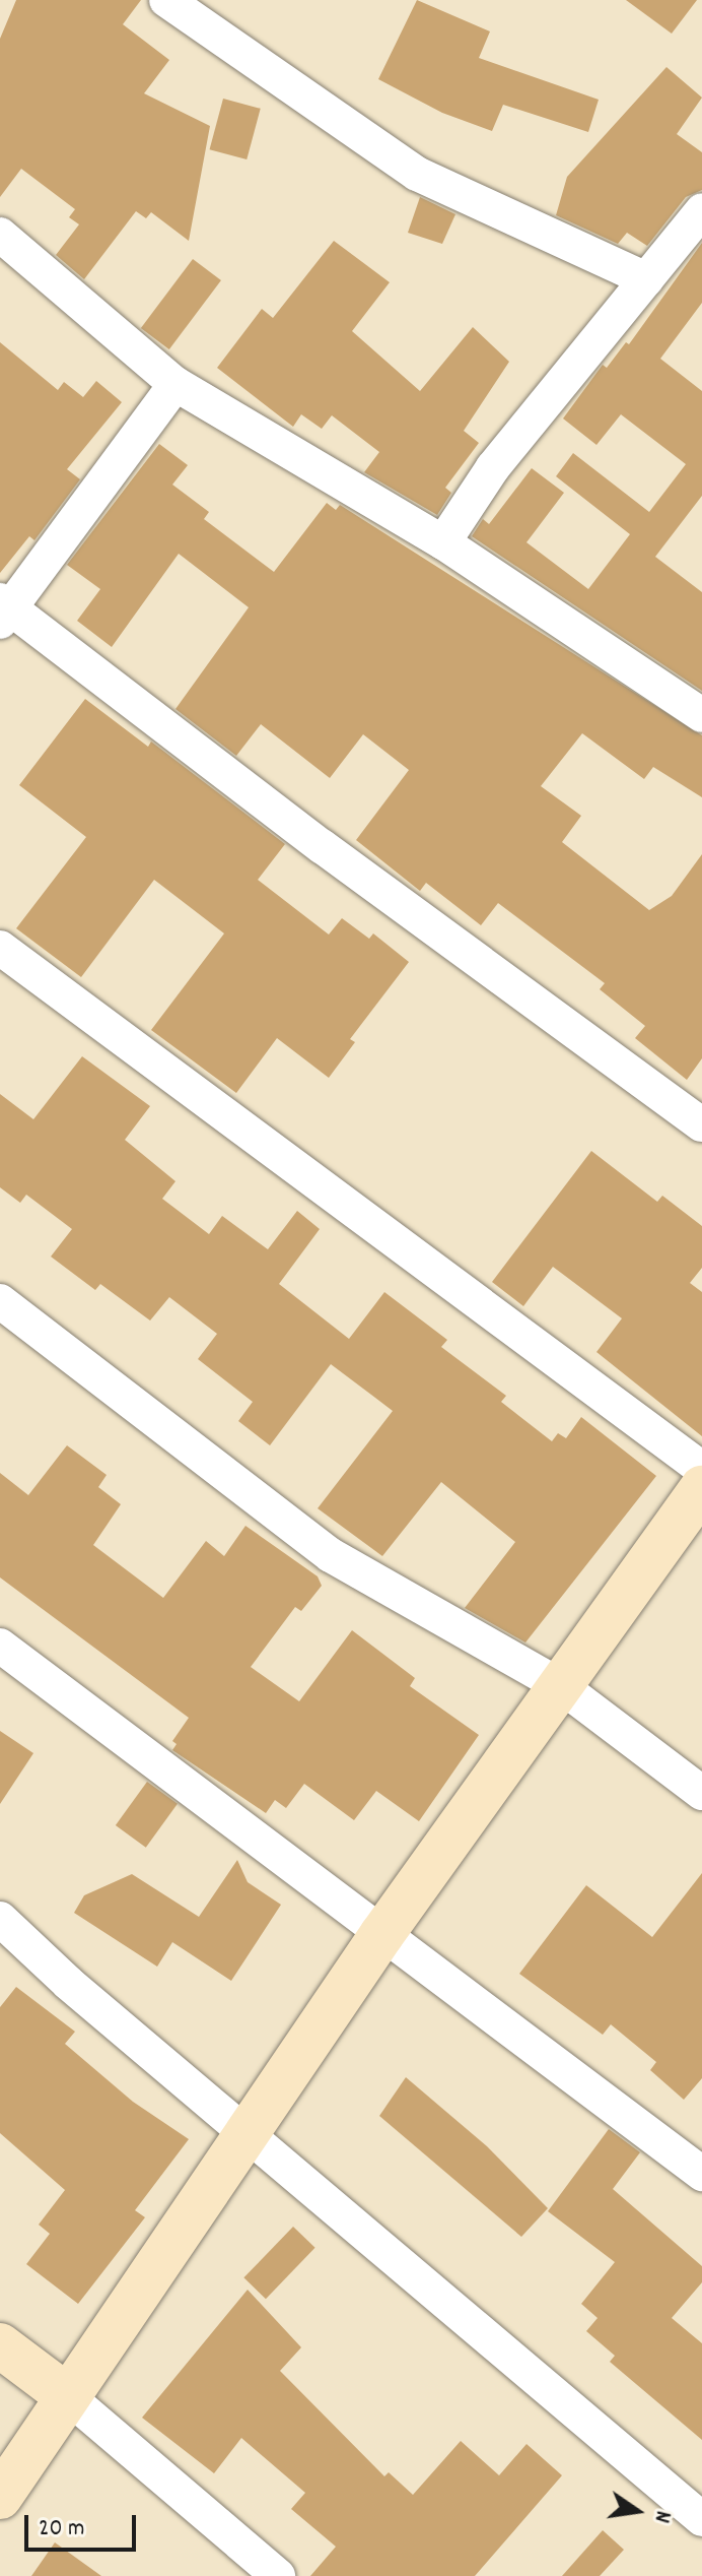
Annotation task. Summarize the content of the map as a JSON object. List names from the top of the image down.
{
  "scale_bar": "20 m",
  "north": "right"
}
